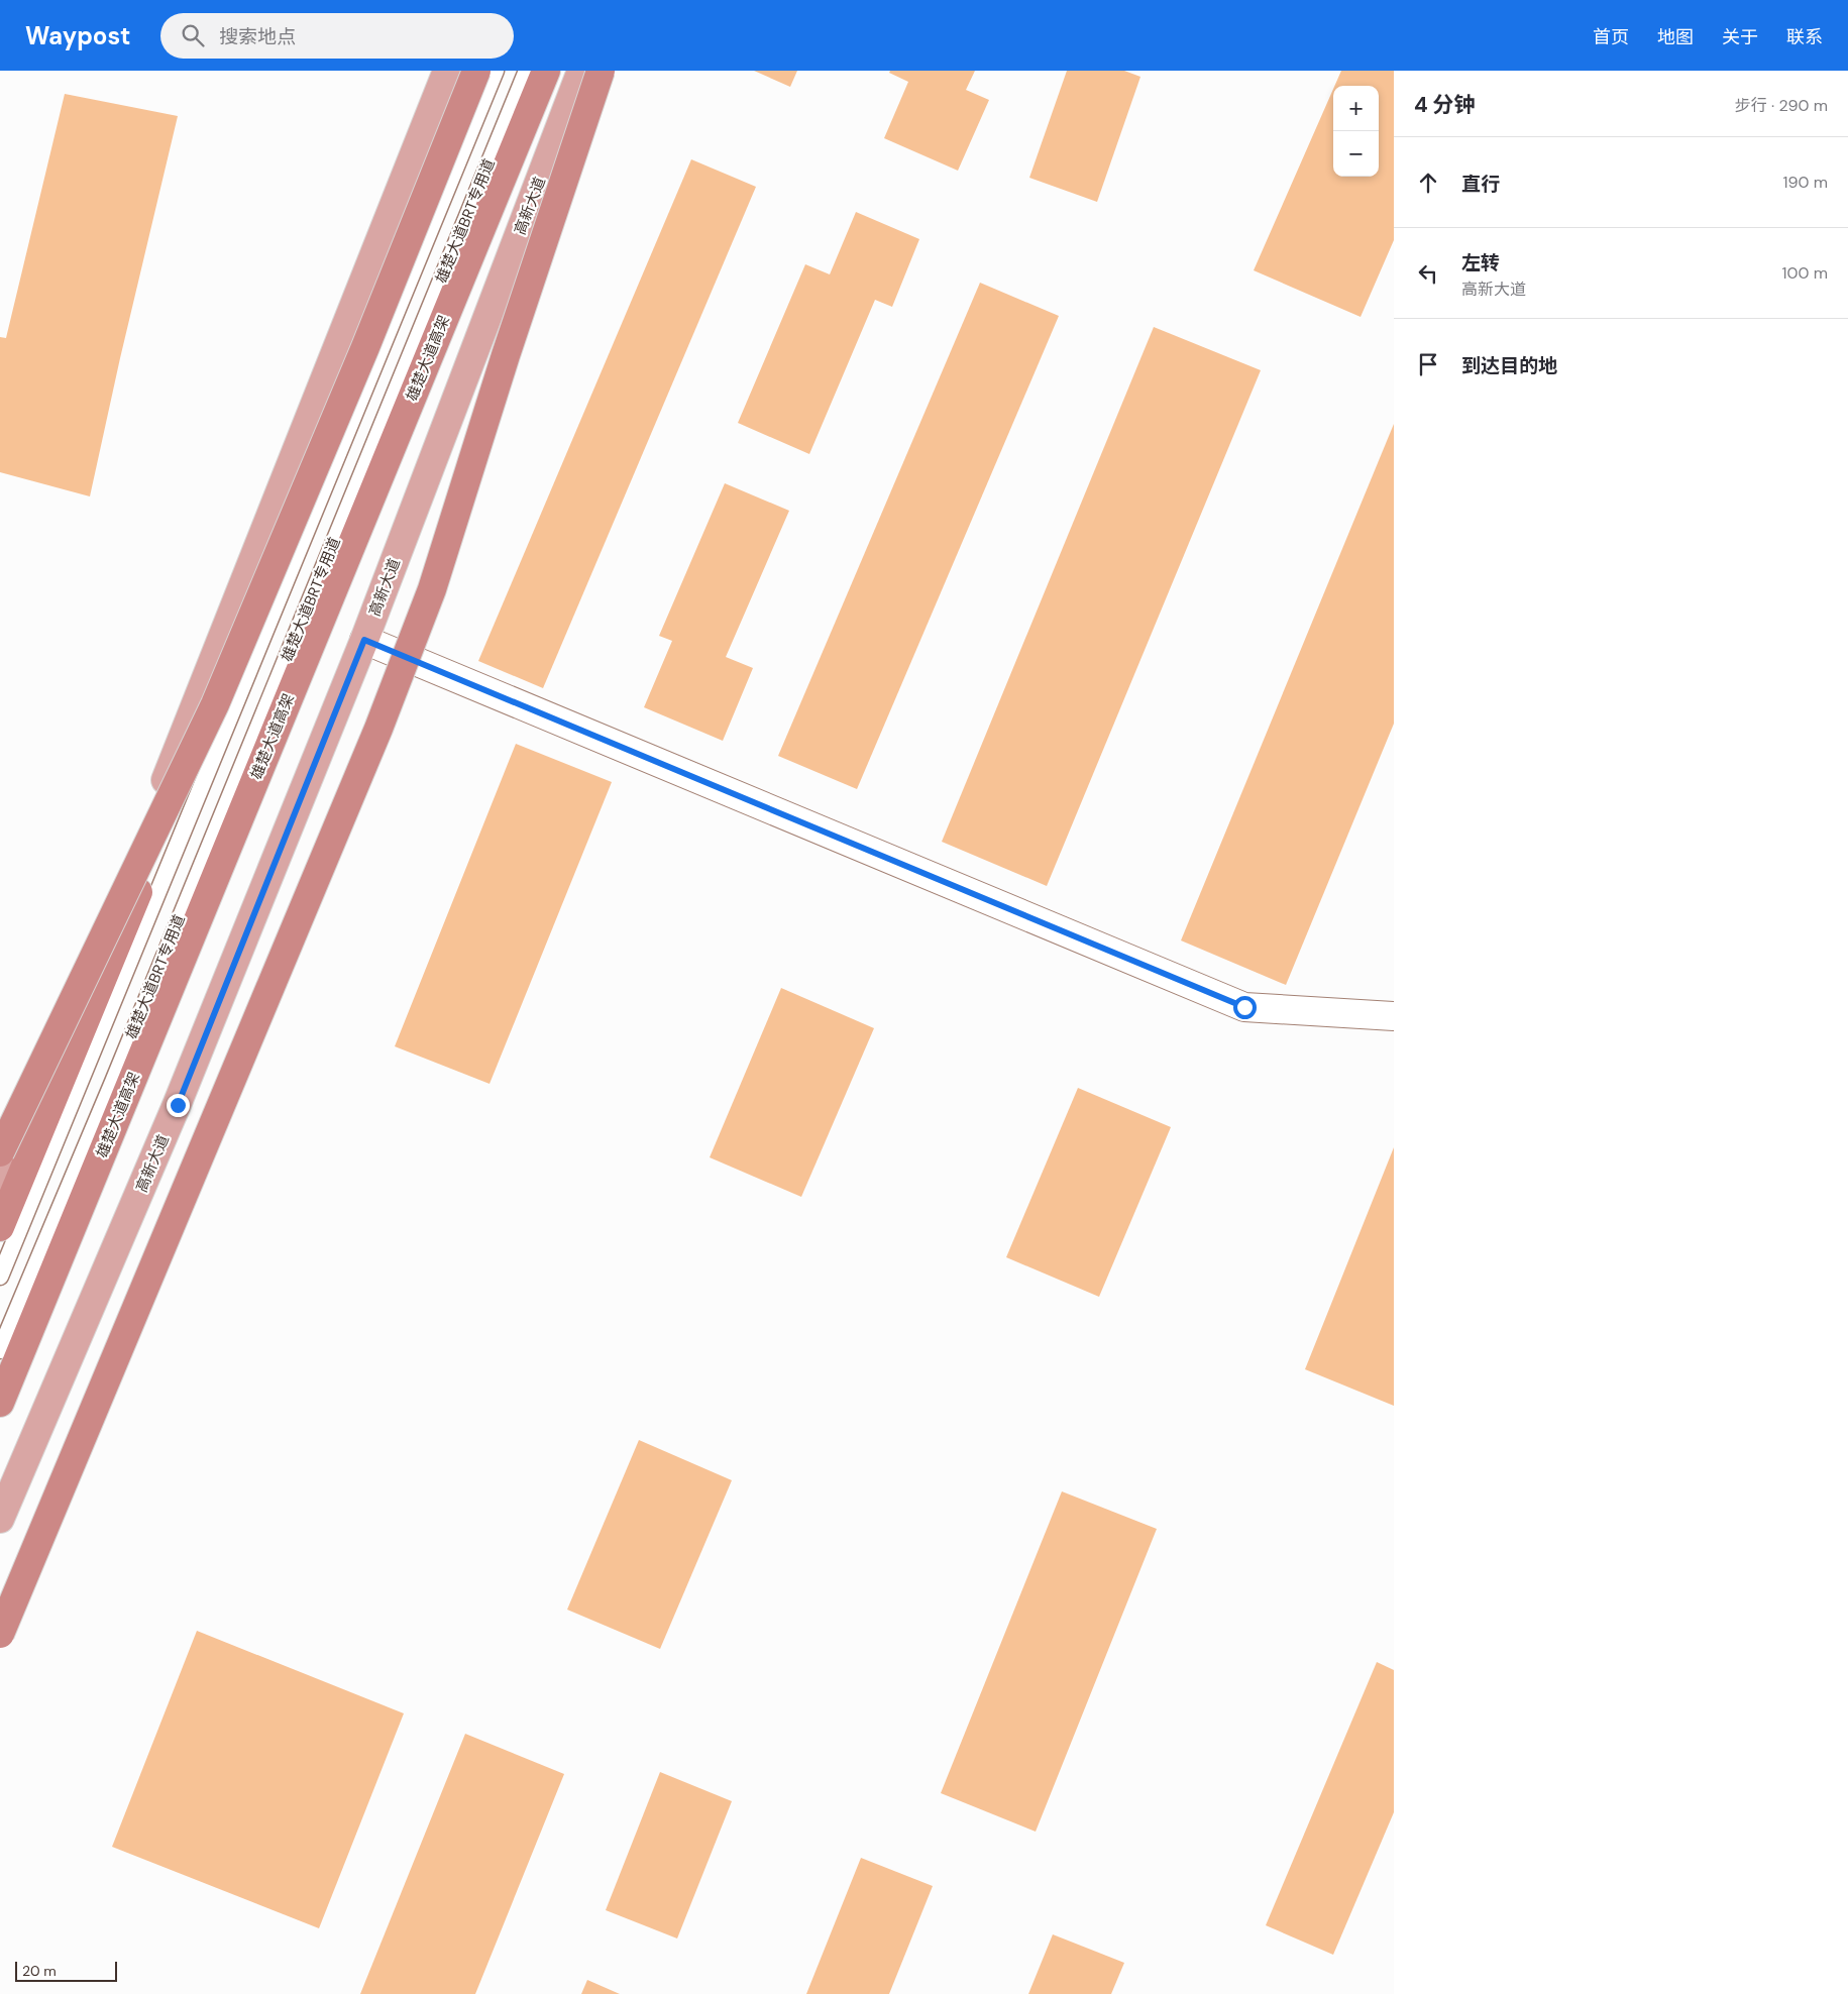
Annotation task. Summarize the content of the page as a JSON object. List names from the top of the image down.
{
  "streets": {
    "highway": ["雄楚大道高架"],
    "main road": ["高新大道"],
    "lane": ["雄楚大道BRT专用道"]
  },
  "scale_bar": "20 m",
  "page": {
    "header": "Waypost",
    "search": "搜索地点",
    "nav": [
      "首页",
      "地图",
      "关于",
      "联系"
    ],
    "heading": ["4 分钟", "步行 · 290 m"],
    "map_buttons": ["+", "−"],
    "list": [
      ["直行", "190 m"],
      ["左转", "高新大道", "100 m"],
      "到达目的地"
    ],
    "scale": "20 m"
  }
}
